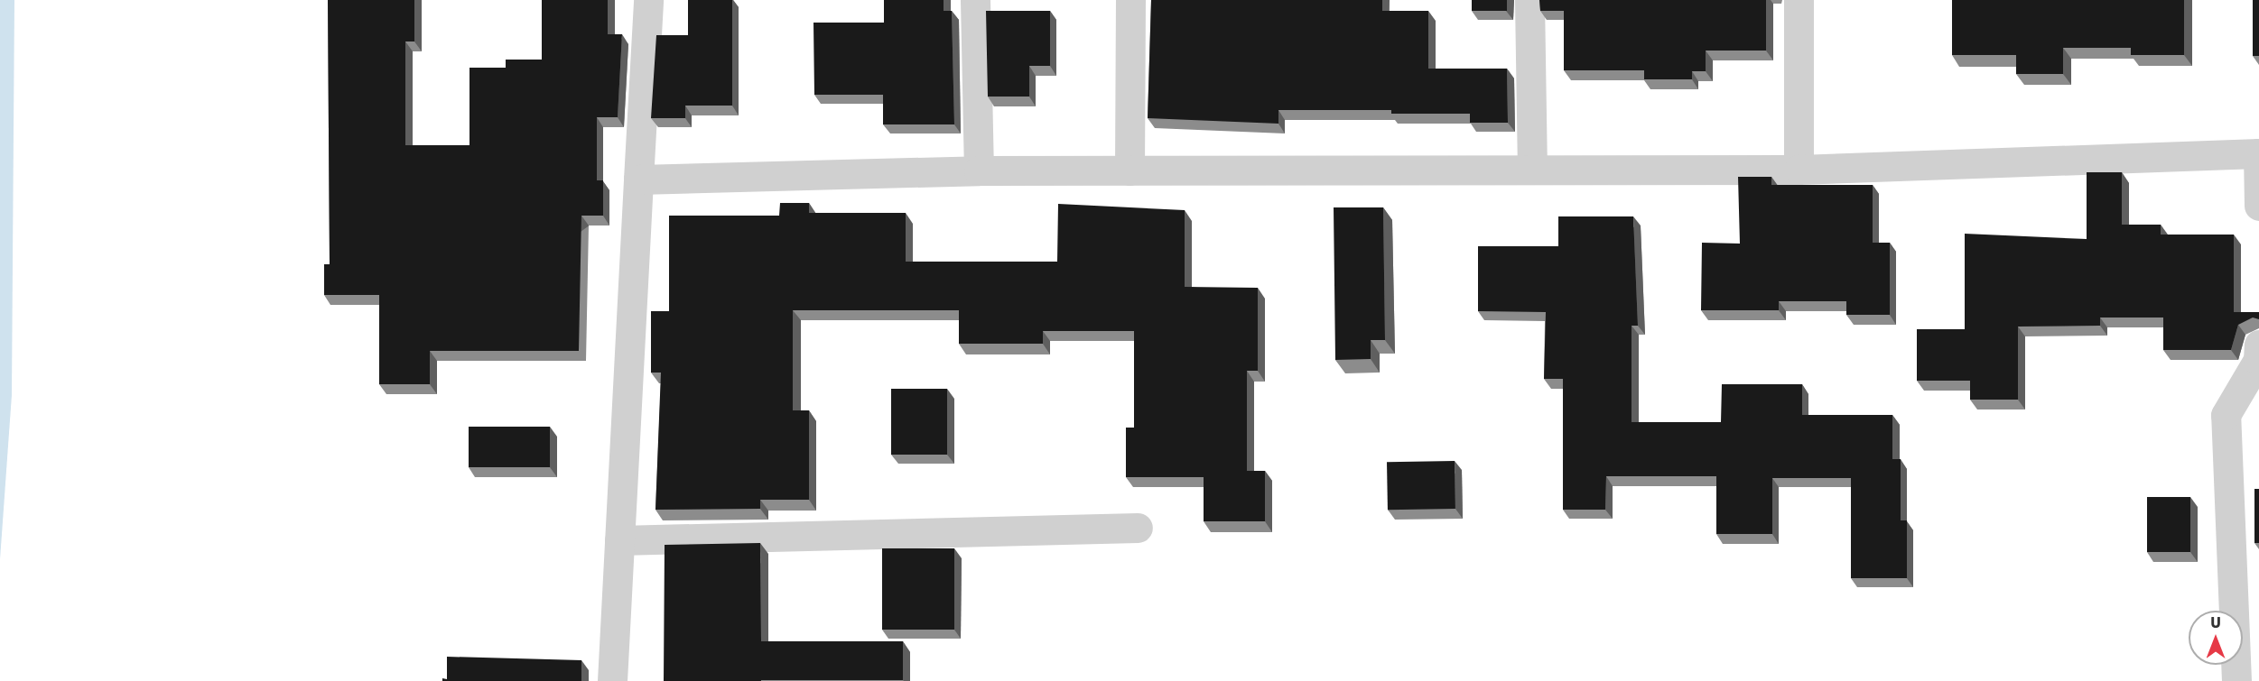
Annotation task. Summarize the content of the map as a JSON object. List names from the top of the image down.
{
  "north": "top"
}
